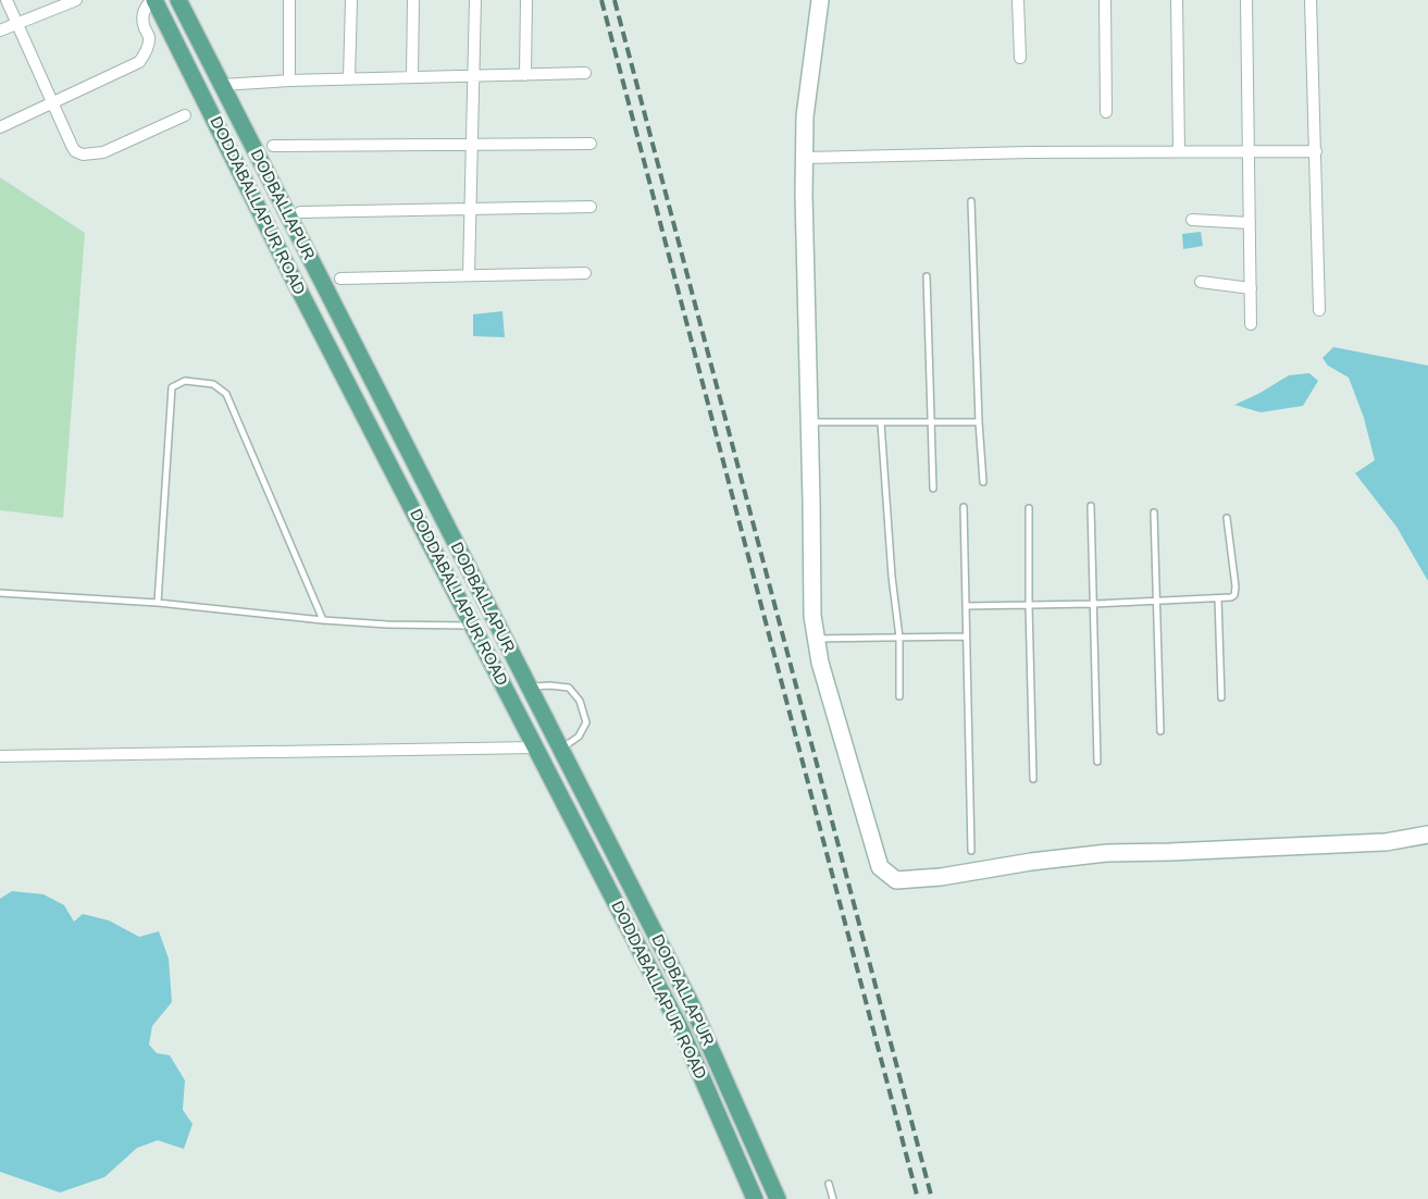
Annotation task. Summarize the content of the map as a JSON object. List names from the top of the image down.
{
  "streets": {
    "main road": ["DODBALLAPUR", "DODDABALLAPUR ROAD"]
  }
}
